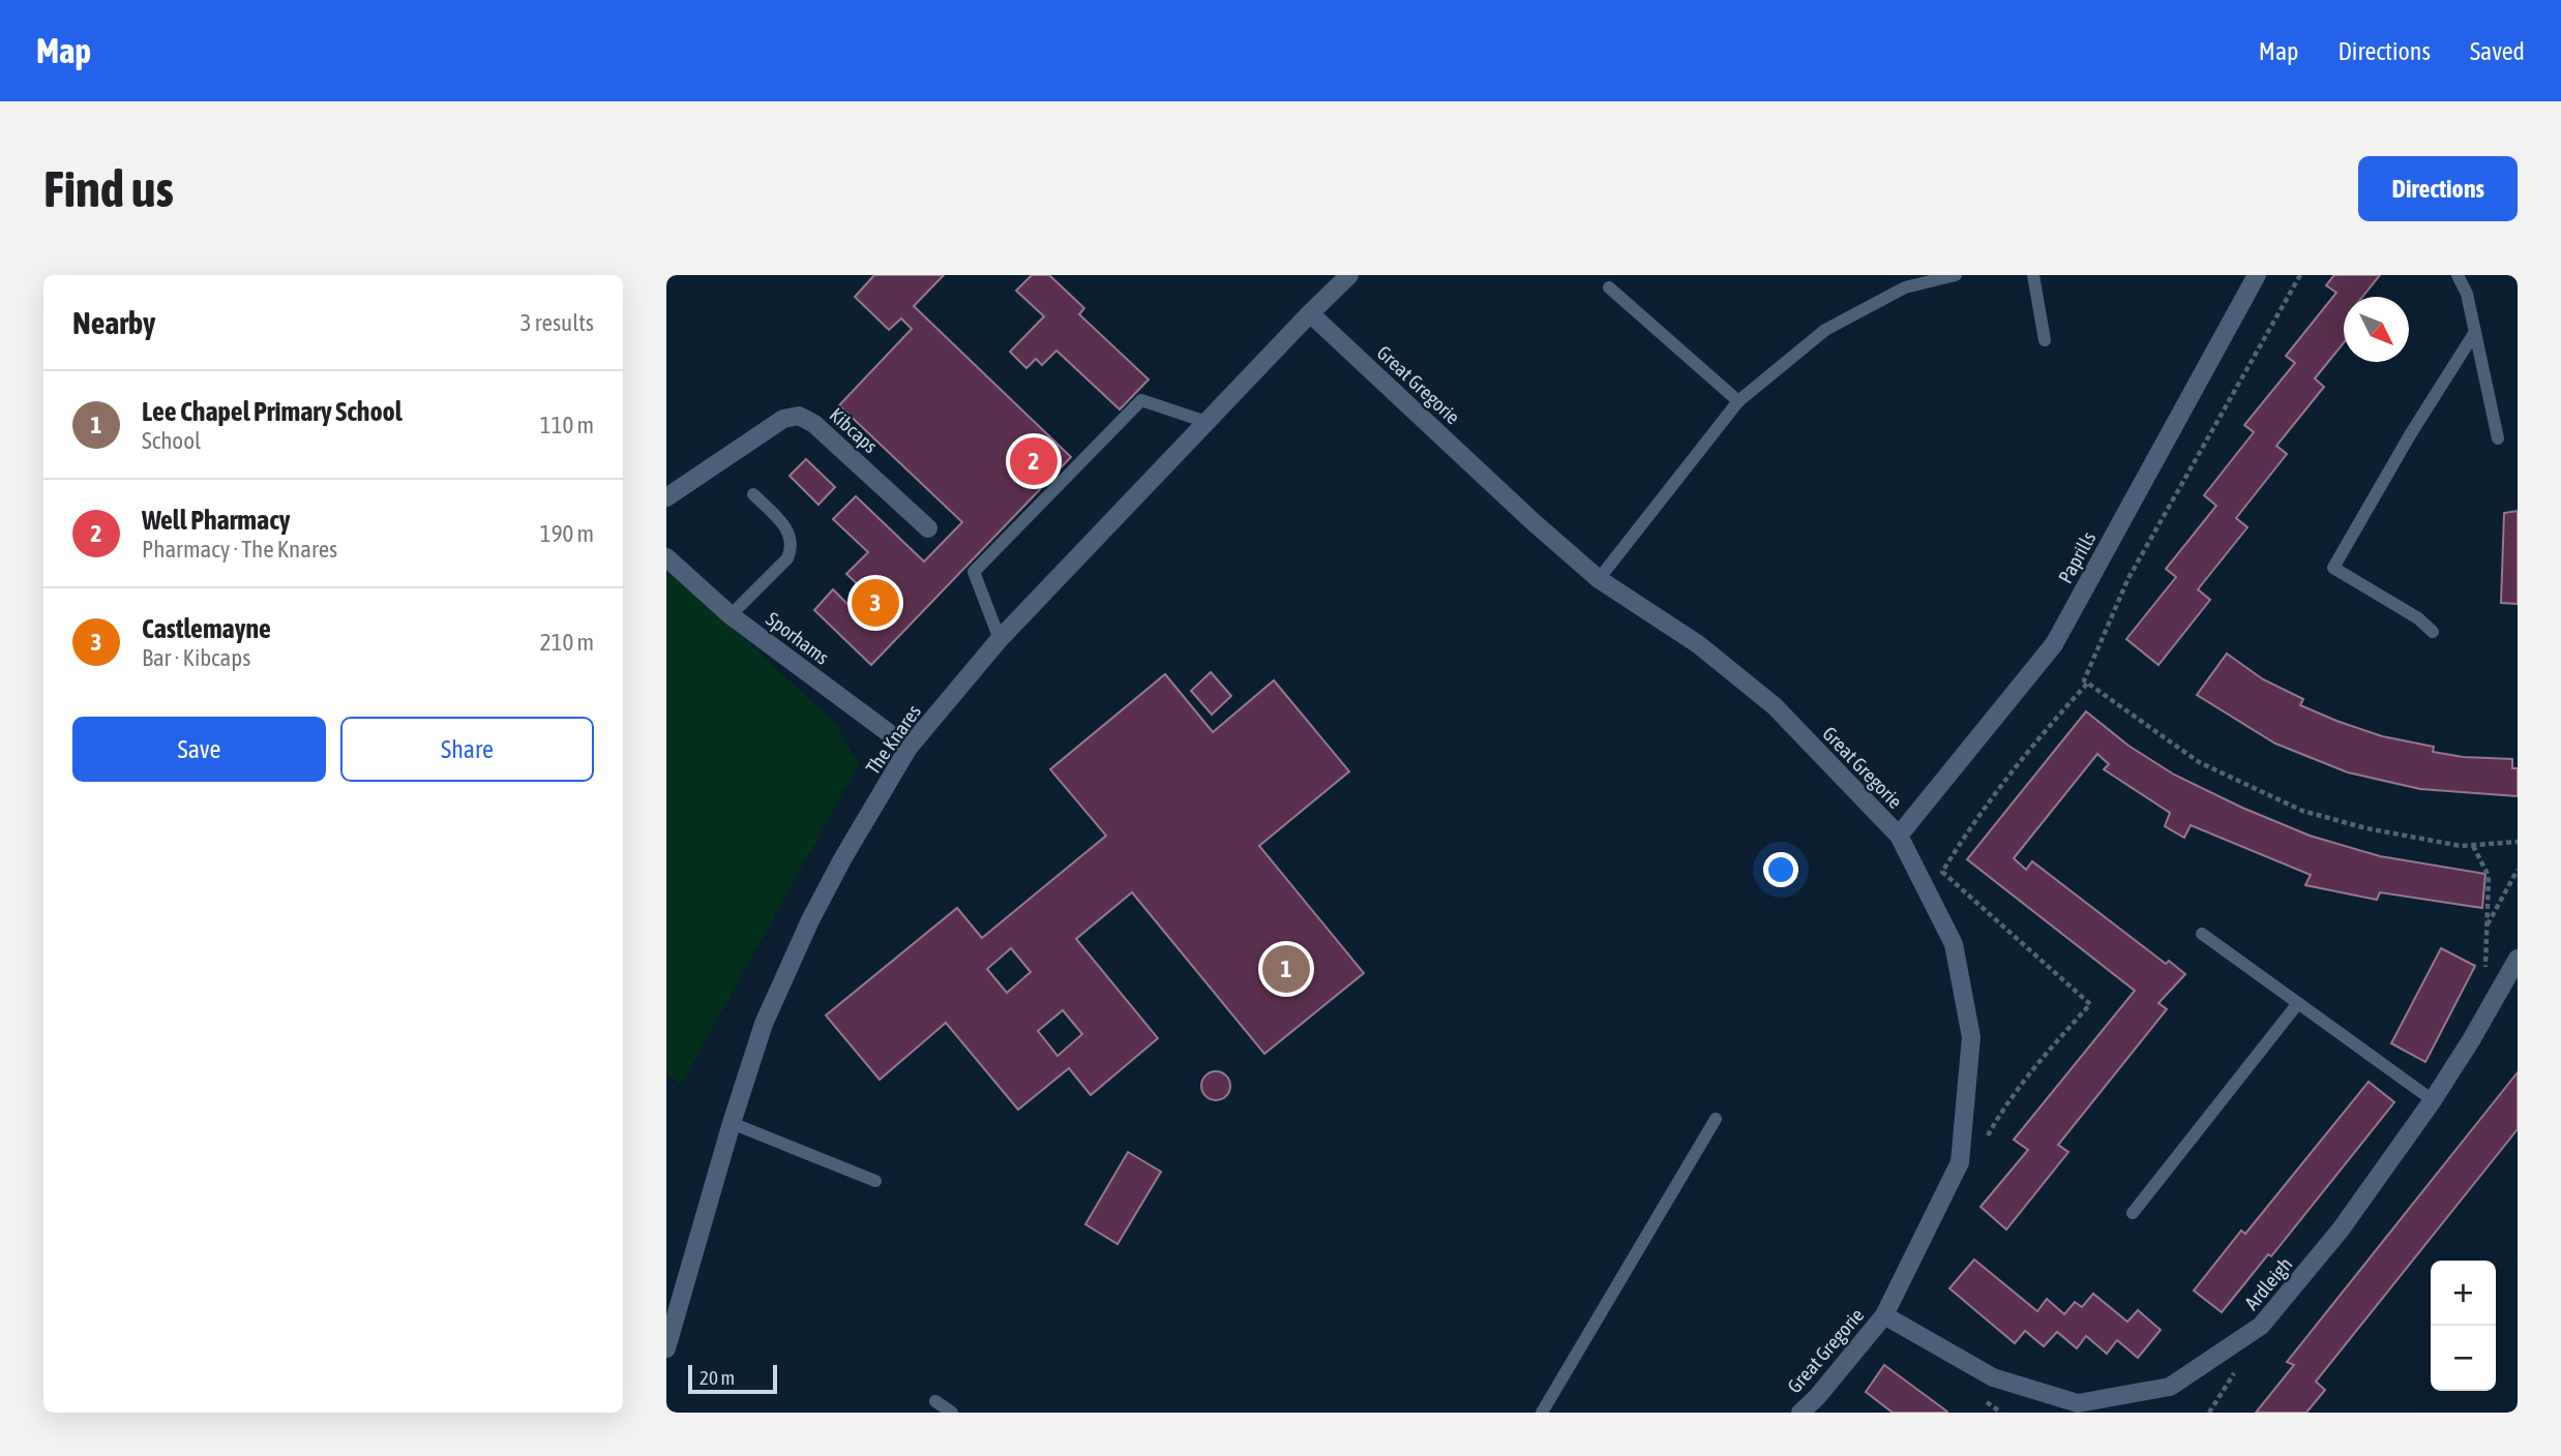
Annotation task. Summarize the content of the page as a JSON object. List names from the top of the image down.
{
  "streets": {
    "street": [
      "Great Gregorie",
      "Kibcaps",
      "Paprills",
      "Sporhams",
      "The Knares",
      "Ardleigh"
    ]
  },
  "crossings": [
    ["Great Gregorie", "Paprills"],
    ["Great Gregorie", "The Knares"],
    ["Great Gregorie", "Ardleigh"],
    ["Sporhams", "The Knares"]
  ],
  "scale_bar": "20 m",
  "north": "bottom right",
  "page": {
    "header": "Map",
    "nav": ["Map", "Directions", "Saved"],
    "buttons": [
      "Directions",
      ["Save", "Share"]
    ],
    "title": "Find us",
    "heading": ["Nearby", "3 results"],
    "list": [
      {
        "mark": "1",
        "name": "Lee Chapel Primary School",
        "note": "School",
        "value": "110 m"
      },
      {
        "mark": "2",
        "name": "Well Pharmacy",
        "note": "Pharmacy · The Knares",
        "value": "190 m"
      },
      {
        "mark": "3",
        "name": "Castlemayne",
        "note": "Bar · Kibcaps",
        "value": "210 m"
      }
    ],
    "pins": ["2", "3", "1"],
    "map_buttons": ["+", "−"],
    "scale": "20 m"
  }
}
